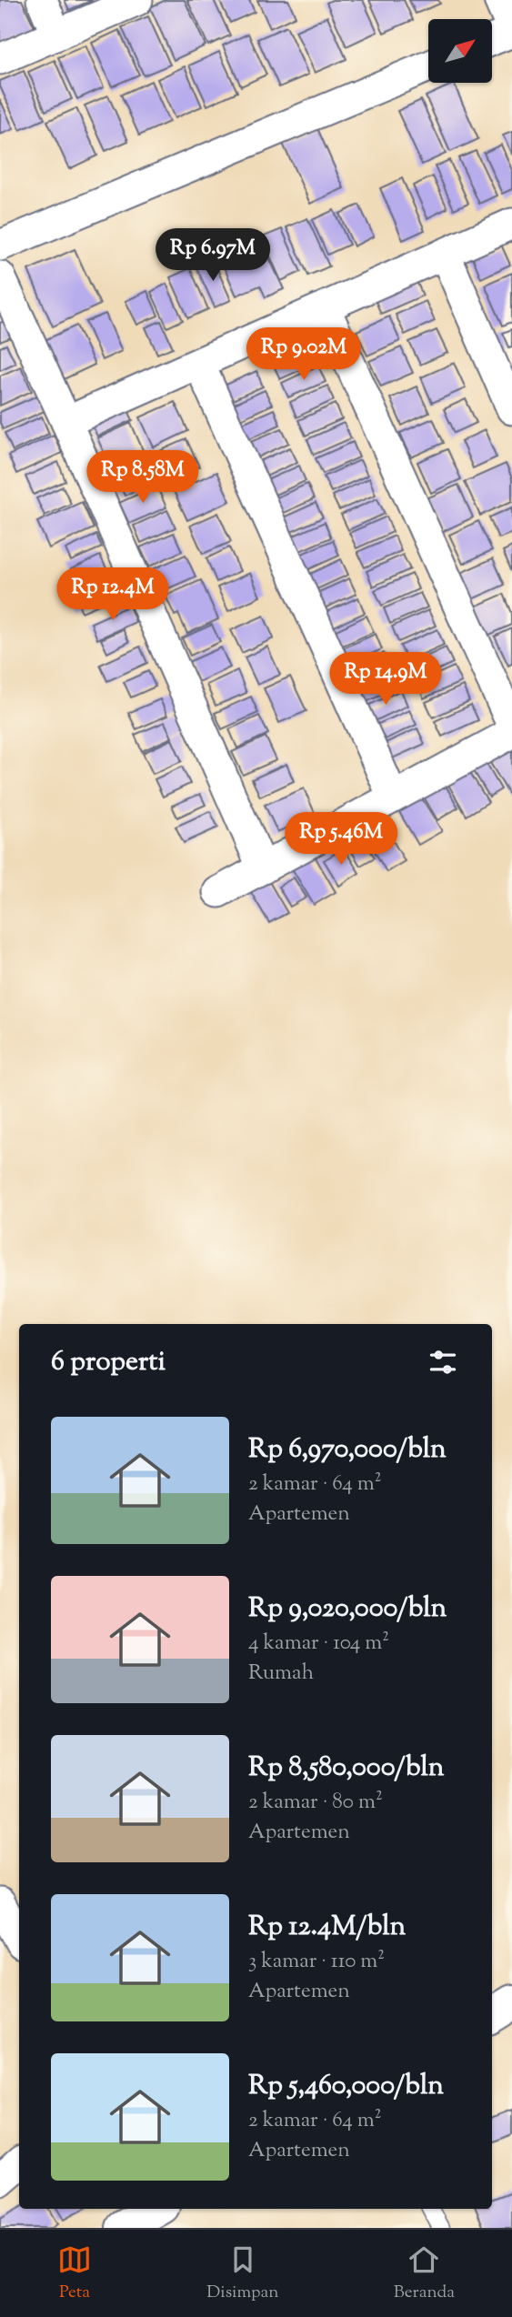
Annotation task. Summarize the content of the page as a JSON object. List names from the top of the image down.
{
  "north": "top right",
  "page": {
    "price": [
      "Rp 6.97M",
      "Rp 9.02M",
      "Rp 8.58M",
      "Rp 12.4M",
      "Rp 14.9M",
      "Rp 5.46M"
    ],
    "heading": "6 properti",
    "list": [
      {
        "name": "Rp 6,970,000/bln",
        "note": "2 kamar · 64 m² · Apartemen"
      },
      {
        "name": "Rp 9,020,000/bln",
        "note": "4 kamar · 104 m² · Rumah"
      },
      {
        "name": "Rp 8,580,000/bln",
        "note": "2 kamar · 80 m² · Apartemen"
      },
      {
        "name": "Rp 12.4M/bln",
        "note": "3 kamar · 110 m² · Apartemen"
      },
      {
        "name": "Rp 5,460,000/bln",
        "note": "2 kamar · 64 m² · Apartemen"
      }
    ],
    "tabs": ["Peta", "Disimpan", "Beranda"]
  }
}
